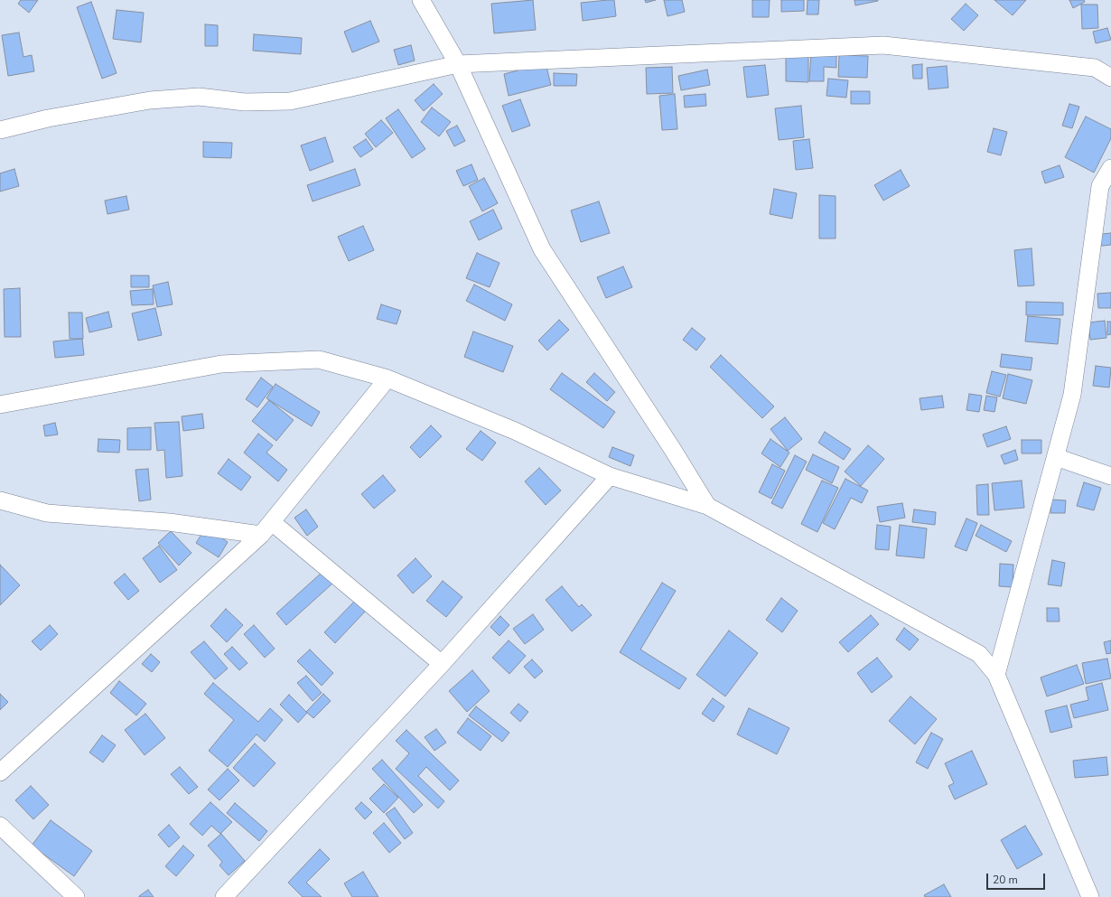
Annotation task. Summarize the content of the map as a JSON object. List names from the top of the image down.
{
  "scale_bar": "20 m"
}
